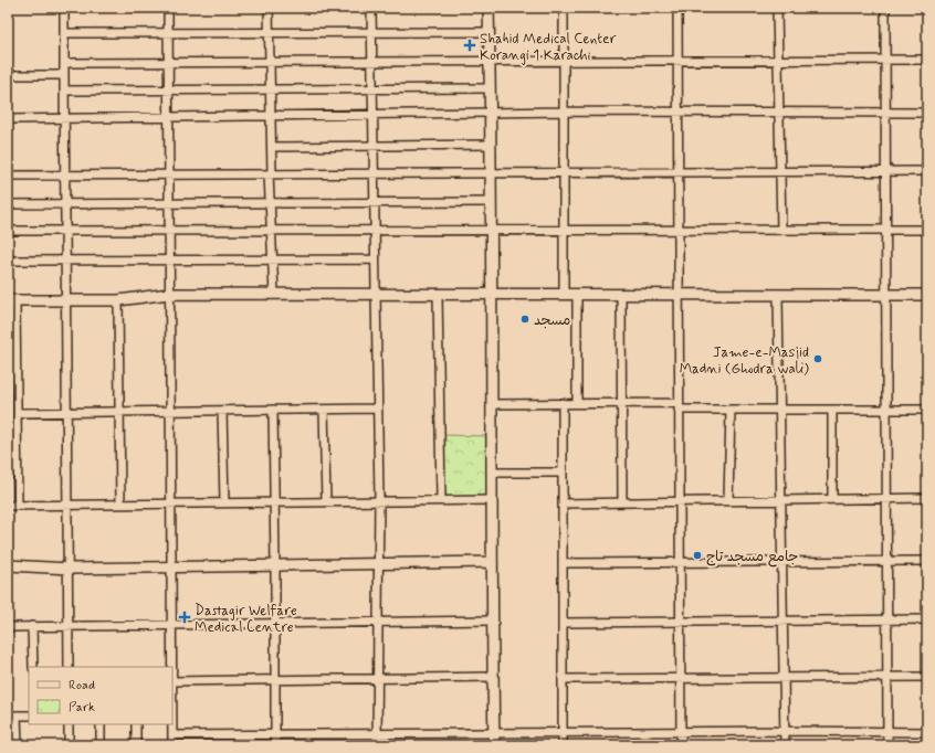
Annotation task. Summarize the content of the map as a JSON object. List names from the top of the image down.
{
  "places": {
    "health": ["Shahid Medical Center Korangi 1 Karachi", "Dastagir Welfare Medical Centre"],
    "other": ["مسجد", "Jame-e-Masjid Madni (Ghodra wali)", "جامع مسجد تاج"]
  },
  "legend": ["Road", "Park"]
}
